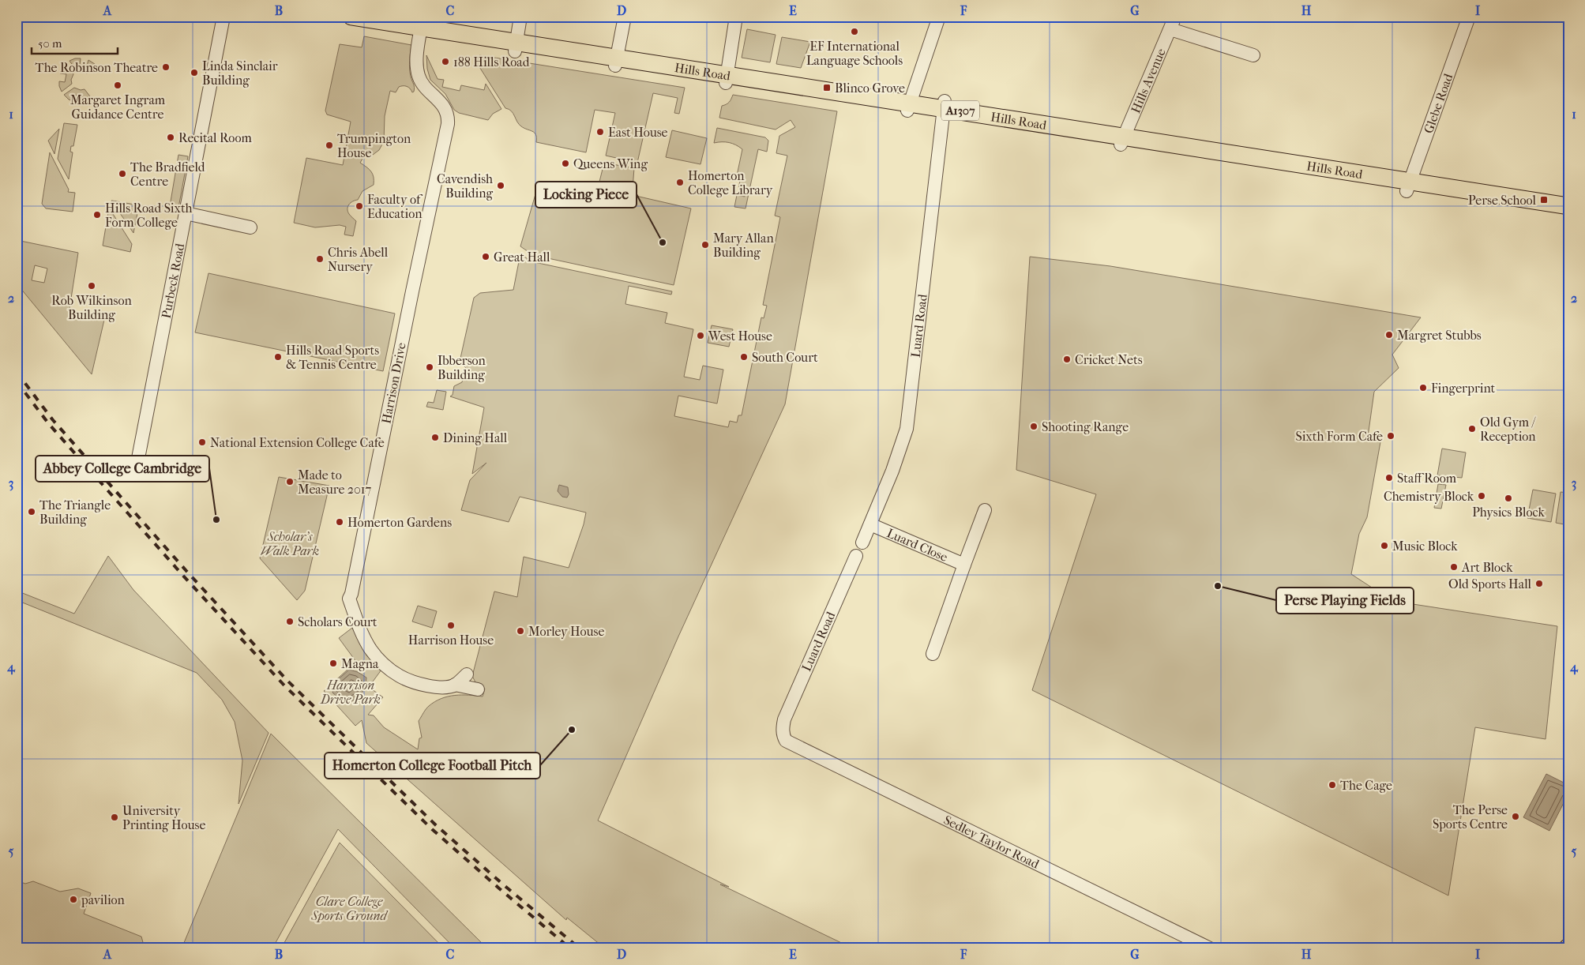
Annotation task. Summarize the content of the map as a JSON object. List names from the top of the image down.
{
  "streets": {
    "main road": ["Hills Road", "A1307"],
    "street": [
      "Hills Avenue",
      "Glebe Road",
      "Purbeck Road",
      "Luard Road",
      "Harrison Drive",
      "Luard Close",
      "Sedley Taylor Road"
    ]
  },
  "crossings": [
    ["Hills Road", "Hills Avenue"],
    ["Hills Road", "Glebe Road"],
    ["Hills Road", "Luard Road"],
    ["Hills Road", "Harrison Drive"],
    ["Luard Road", "Luard Close"],
    ["Luard Road", "Sedley Taylor Road"]
  ],
  "parks": ["Scholar's Walk Park", "Harrison Drive Park", "Clare College Sports Ground"],
  "places": {
    "other": [
      "EF International Language Schools",
      "188 Hills Road",
      "The Robinson Theatre",
      "Linda Sinclair Building",
      "Margaret Ingram Guidance Centre",
      "East House",
      "Recital Room",
      "Trumpington House",
      "Queens Wing",
      "The Bradfield Centre",
      "Homerton College Library",
      "Cavendish Building",
      "Faculty of Education",
      "Hills Road Sixth Form College",
      "Locking Piece",
      "Mary Allan Building",
      "Great Hall",
      "Chris Abell Nursery",
      "Rob Wilkinson Building",
      "Margret Stubbs",
      "West House",
      "Hills Road Sports & Tennis Centre",
      "South Court",
      "Cricket Nets",
      "Ibberson Building",
      "Fingerprint",
      "Shooting Range",
      "Old Gym / Reception",
      "Sixth Form Cafe",
      "Dining Hall",
      "National Extension College Cafe",
      "Staff Room",
      "Made to Measure 2017",
      "Chemistry Block",
      "Physics Block",
      "The Triangle Building",
      "Abbey College Cambridge",
      "Homerton Gardens",
      "Music Block",
      "Art Block",
      "Old Sports Hall",
      "Perse Playing Fields",
      "Scholars Court",
      "Harrison House",
      "Morley House",
      "Magna",
      "Homerton College Football Pitch",
      "The Cage",
      "The Perse Sports Centre",
      "University Printing House",
      "pavilion"
    ],
    "transit": ["Blinco Grove", "Perse School"]
  },
  "scale_bar": "50 m",
  "grid": {
    "columns": [
      "A",
      "B",
      "C",
      "D",
      "E",
      "F",
      "G",
      "H",
      "I"
    ],
    "rows": [
      "1",
      "2",
      "3",
      "4",
      "5"
    ]
  }
}
